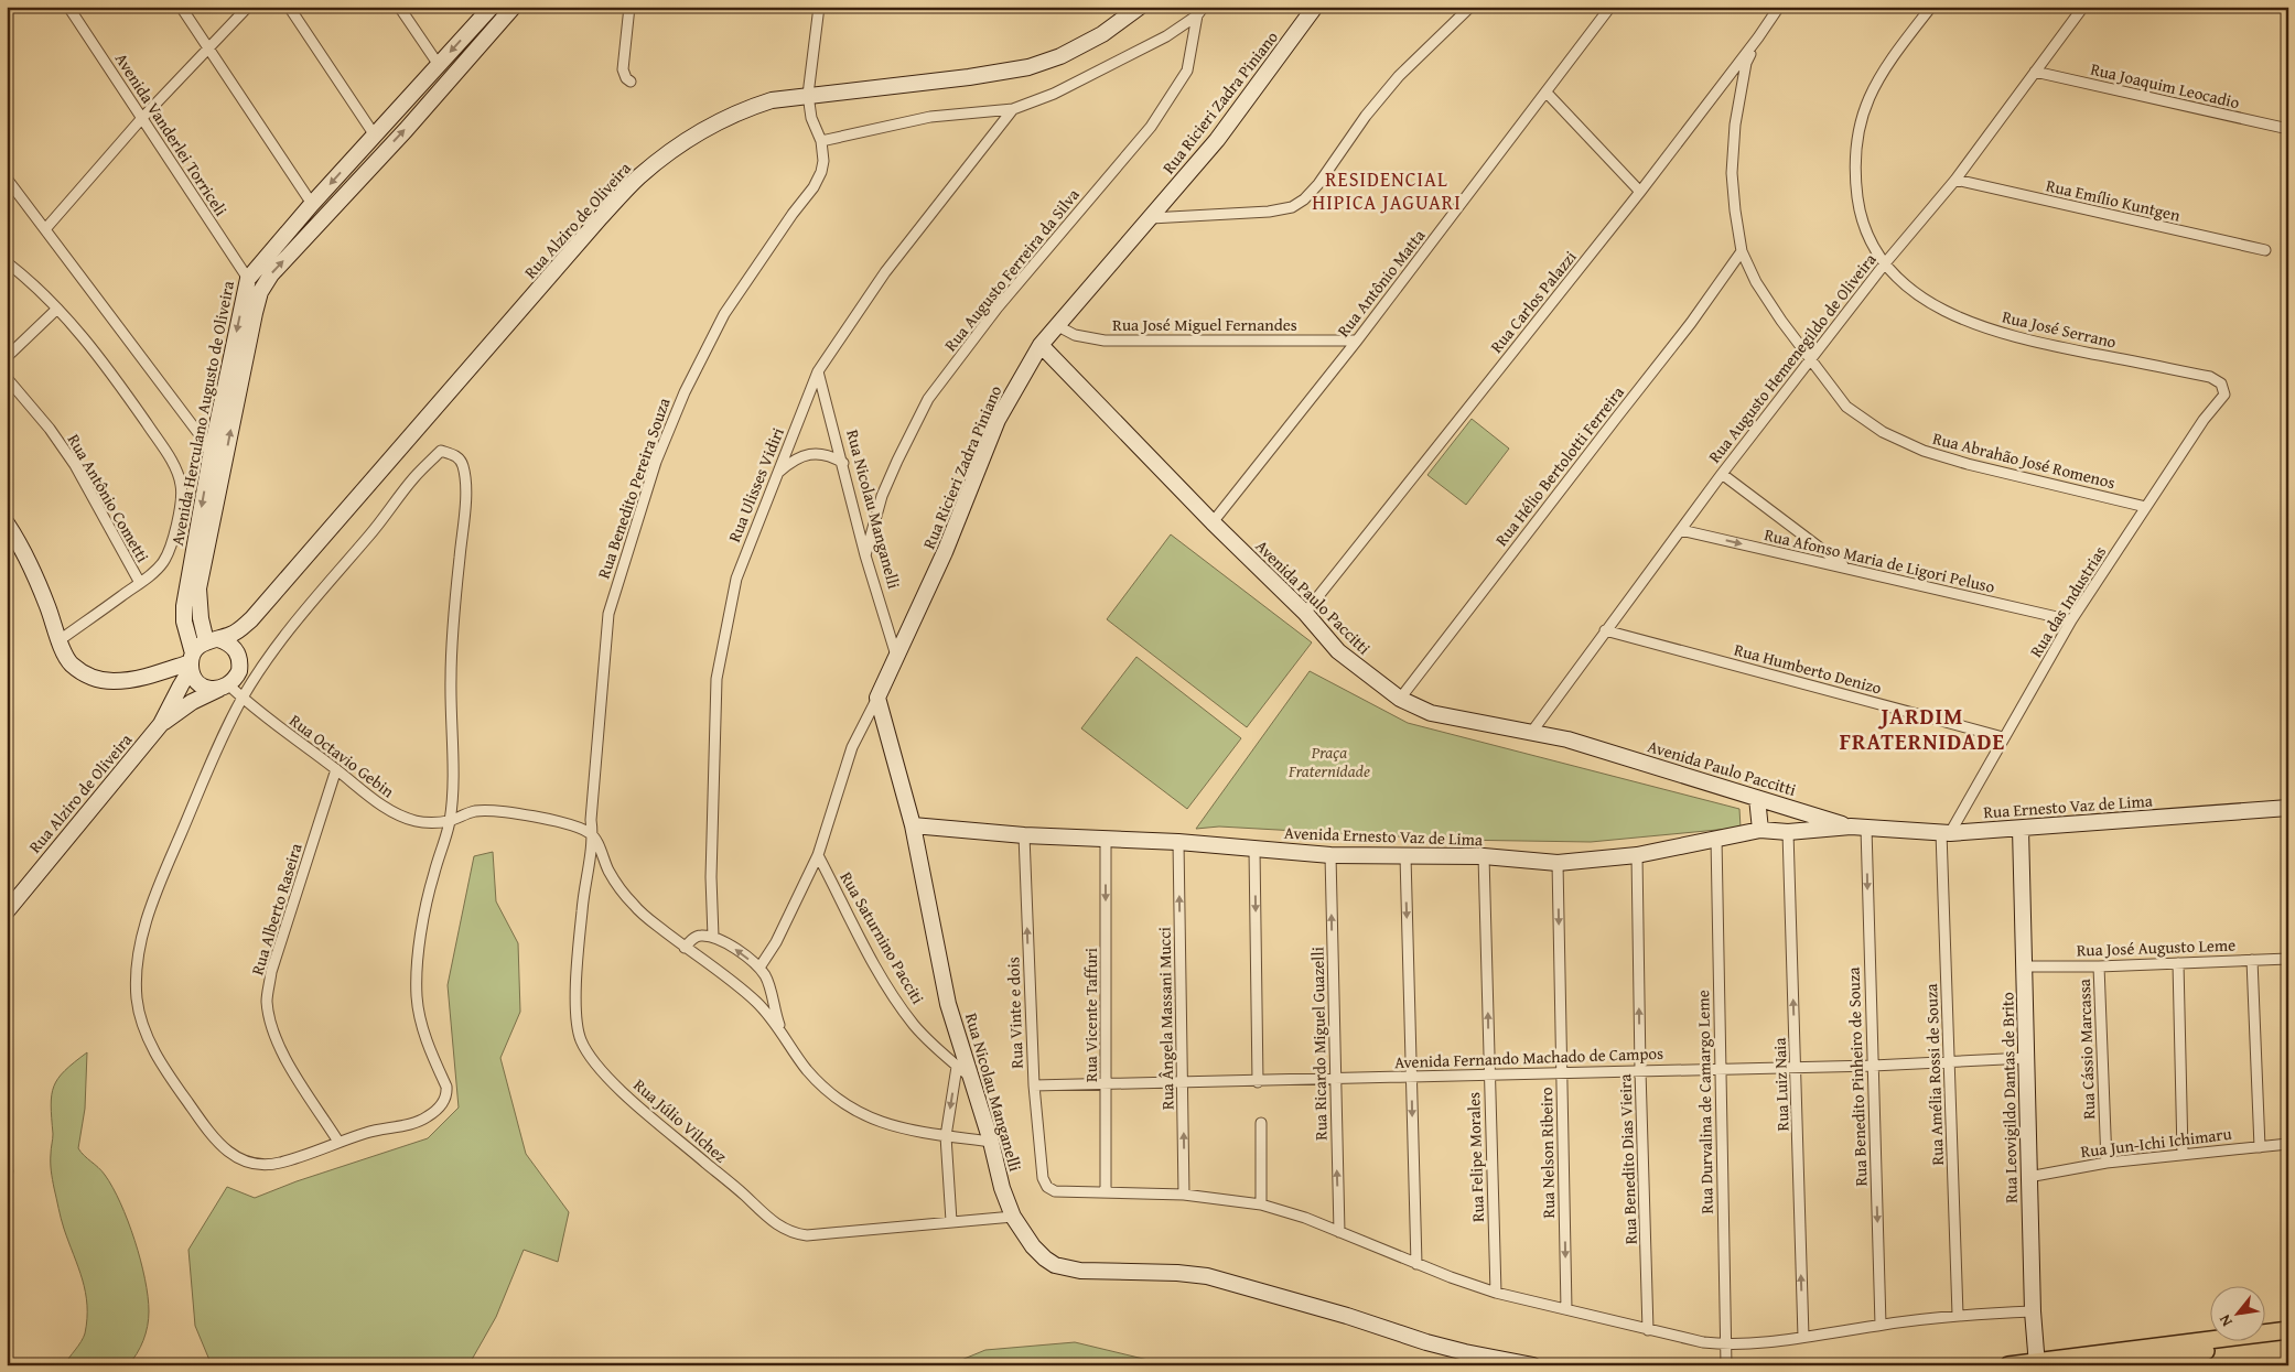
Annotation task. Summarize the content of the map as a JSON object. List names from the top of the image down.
{
  "streets": {
    "street": [
      "Rua Joaquim Leocadio",
      "Rua Ricieri Zadra Piniano",
      "Avenida Vanderlei Torriceli",
      "Rua Emílio Kuntgen",
      "Rua Alziro de Oliveira",
      "Rua Augusto Ferreira da Silva",
      "Rua Antônio Matta",
      "Rua Carlos Palazzi",
      "Rua José Miguel Fernandes",
      "Rua José Serrano",
      "Rua Augusto Hemenegildo de Oliveira",
      "Avenida Herculano Augusto de Oliveira",
      "Rua Abrahão José Romenos",
      "Rua Hélio Bertolotti Ferreira",
      "Rua Ulisses Vidiri",
      "Rua Benedito Pereira Souza",
      "Rua Antônio Cometti",
      "Rua Nicolau Manganelli",
      "Rua Afonso Maria de Ligori Peluso",
      "Avenida Paulo Paccitti",
      "Rua das Industrias",
      "Rua Humberto Denizo",
      "Rua Octavio Gebin",
      "Rua Ernesto Vaz de Lima",
      "Avenida Ernesto Vaz de Lima",
      "Rua Alberto Raseira",
      "Rua Saturnino Pacciti",
      "Rua José Augusto Leme",
      "Rua Vinte e dois",
      "Rua Vicente Taffuri",
      "Rua Ângela Massani Mucci",
      "Rua Ricardo Miguel Guazelli",
      "Rua Cássio Marcassa",
      "Avenida Fernando Machado de Campos",
      "Rua Amélia Rossi de Souza",
      "Rua Benedito Pinheiro de Souza",
      "Rua Luiz Naia",
      "Rua Leovigildo Dantas de Brito",
      "Rua Durvalina de Camargo Leme",
      "Rua Júlio Vilchez",
      "Rua Jun-Ichi Ichimaru",
      "Rua Nelson Ribeiro",
      "Rua Felipe Morales",
      "Rua Benedito Dias Vieira"
    ]
  },
  "crossings": [
    ["Rua Joaquim Leocadio", "Rua Augusto Hemenegildo de Oliveira"],
    ["Rua Ricieri Zadra Piniano", "Rua José Miguel Fernandes"],
    ["Rua Ricieri Zadra Piniano", "Rua Nicolau Manganelli"],
    ["Rua Ricieri Zadra Piniano", "Avenida Paulo Paccitti"],
    ["Rua Ricieri Zadra Piniano", "Rua Saturnino Pacciti"],
    ["Avenida Vanderlei Torriceli", "Avenida Herculano Augusto de Oliveira"],
    ["Rua Emílio Kuntgen", "Rua Augusto Hemenegildo de Oliveira"],
    ["Rua Alziro de Oliveira", "Avenida Herculano Augusto de Oliveira"],
    ["Rua Alziro de Oliveira", "Rua Benedito Pereira Souza"],
    ["Rua Alziro de Oliveira", "Rua Octavio Gebin"],
    ["Rua Augusto Ferreira da Silva", "Rua Nicolau Manganelli"],
    ["Rua Antônio Matta", "Rua José Miguel Fernandes"],
    ["Rua Antônio Matta", "Avenida Paulo Paccitti"],
    ["Rua Carlos Palazzi", "Rua Abrahão José Romenos"],
    ["Rua Carlos Palazzi", "Avenida Paulo Paccitti"],
    ["Rua José Serrano", "Rua Augusto Hemenegildo de Oliveira"],
    ["Rua José Serrano", "Rua das Industrias"],
    ["Rua Augusto Hemenegildo de Oliveira", "Rua Abrahão José Romenos"],
    ["Rua Augusto Hemenegildo de Oliveira", "Rua Afonso Maria de Ligori Peluso"],
    ["Rua Augusto Hemenegildo de Oliveira", "Avenida Paulo Paccitti"],
    ["Rua Augusto Hemenegildo de Oliveira", "Rua Humberto Denizo"],
    ["Avenida Herculano Augusto de Oliveira", "Rua Octavio Gebin"],
    ["Rua Abrahão José Romenos", "Rua Hélio Bertolotti Ferreira"],
    ["Rua Abrahão José Romenos", "Rua das Industrias"],
    ["Rua Hélio Bertolotti Ferreira", "Avenida Paulo Paccitti"],
    ["Rua Ulisses Vidiri", "Rua Nicolau Manganelli"],
    ["Rua Benedito Pereira Souza", "Rua Octavio Gebin"],
    ["Rua Benedito Pereira Souza", "Rua Júlio Vilchez"],
    ["Rua Nicolau Manganelli", "Avenida Ernesto Vaz de Lima"],
    ["Rua Nicolau Manganelli", "Rua Saturnino Pacciti"],
    ["Rua Afonso Maria de Ligori Peluso", "Rua das Industrias"],
    ["Avenida Paulo Paccitti", "Rua Ernesto Vaz de Lima"],
    ["Avenida Paulo Paccitti", "Avenida Ernesto Vaz de Lima"],
    ["Rua das Industrias", "Rua Humberto Denizo"],
    ["Rua das Industrias", "Rua Ernesto Vaz de Lima"],
    ["Rua das Industrias", "Rua Amélia Rossi de Souza"],
    ["Rua Octavio Gebin", "Rua Alberto Raseira"],
    ["Rua Ernesto Vaz de Lima", "Avenida Ernesto Vaz de Lima"],
    ["Rua Ernesto Vaz de Lima", "Rua Amélia Rossi de Souza"],
    ["Rua Ernesto Vaz de Lima", "Rua Benedito Pinheiro de Souza"],
    ["Rua Ernesto Vaz de Lima", "Rua Leovigildo Dantas de Brito"],
    ["Avenida Ernesto Vaz de Lima", "Rua Vinte e dois"],
    ["Avenida Ernesto Vaz de Lima", "Rua Vicente Taffuri"],
    ["Avenida Ernesto Vaz de Lima", "Rua Ângela Massani Mucci"],
    ["Avenida Ernesto Vaz de Lima", "Rua Ricardo Miguel Guazelli"],
    ["Avenida Ernesto Vaz de Lima", "Rua Luiz Naia"],
    ["Avenida Ernesto Vaz de Lima", "Rua Durvalina de Camargo Leme"],
    ["Avenida Ernesto Vaz de Lima", "Rua Nelson Ribeiro"],
    ["Avenida Ernesto Vaz de Lima", "Rua Felipe Morales"],
    ["Avenida Ernesto Vaz de Lima", "Rua Benedito Dias Vieira"],
    ["Rua José Augusto Leme", "Rua Cássio Marcassa"],
    ["Rua José Augusto Leme", "Rua Leovigildo Dantas de Brito"],
    ["Rua Vinte e dois", "Rua Vicente Taffuri"],
    ["Rua Vinte e dois", "Avenida Fernando Machado de Campos"],
    ["Rua Vicente Taffuri", "Avenida Fernando Machado de Campos"],
    ["Rua Ângela Massani Mucci", "Avenida Fernando Machado de Campos"],
    ["Rua Ricardo Miguel Guazelli", "Avenida Fernando Machado de Campos"],
    ["Rua Cássio Marcassa", "Rua Jun-Ichi Ichimaru"],
    ["Avenida Fernando Machado de Campos", "Rua Amélia Rossi de Souza"],
    ["Avenida Fernando Machado de Campos", "Rua Benedito Pinheiro de Souza"],
    ["Avenida Fernando Machado de Campos", "Rua Luiz Naia"],
    ["Avenida Fernando Machado de Campos", "Rua Leovigildo Dantas de Brito"],
    ["Avenida Fernando Machado de Campos", "Rua Durvalina de Camargo Leme"],
    ["Avenida Fernando Machado de Campos", "Rua Nelson Ribeiro"],
    ["Avenida Fernando Machado de Campos", "Rua Felipe Morales"],
    ["Avenida Fernando Machado de Campos", "Rua Benedito Dias Vieira"],
    ["Rua Leovigildo Dantas de Brito", "Rua Jun-Ichi Ichimaru"]
  ],
  "one_way": [
    "Rua Vinte e dois",
    "Rua Vicente Taffuri",
    "Rua Benedito Pinheiro de Souza",
    "Rua Luiz Naia",
    "Rua Nelson Ribeiro",
    "Rua Benedito Dias Vieira"
  ],
  "districts": ["RESIDENCIAL HIPICA JAGUARI", "JARDIM FRATERNIDADE"],
  "parks": ["Praça Fraternidade"],
  "north": "bottom left"
}
